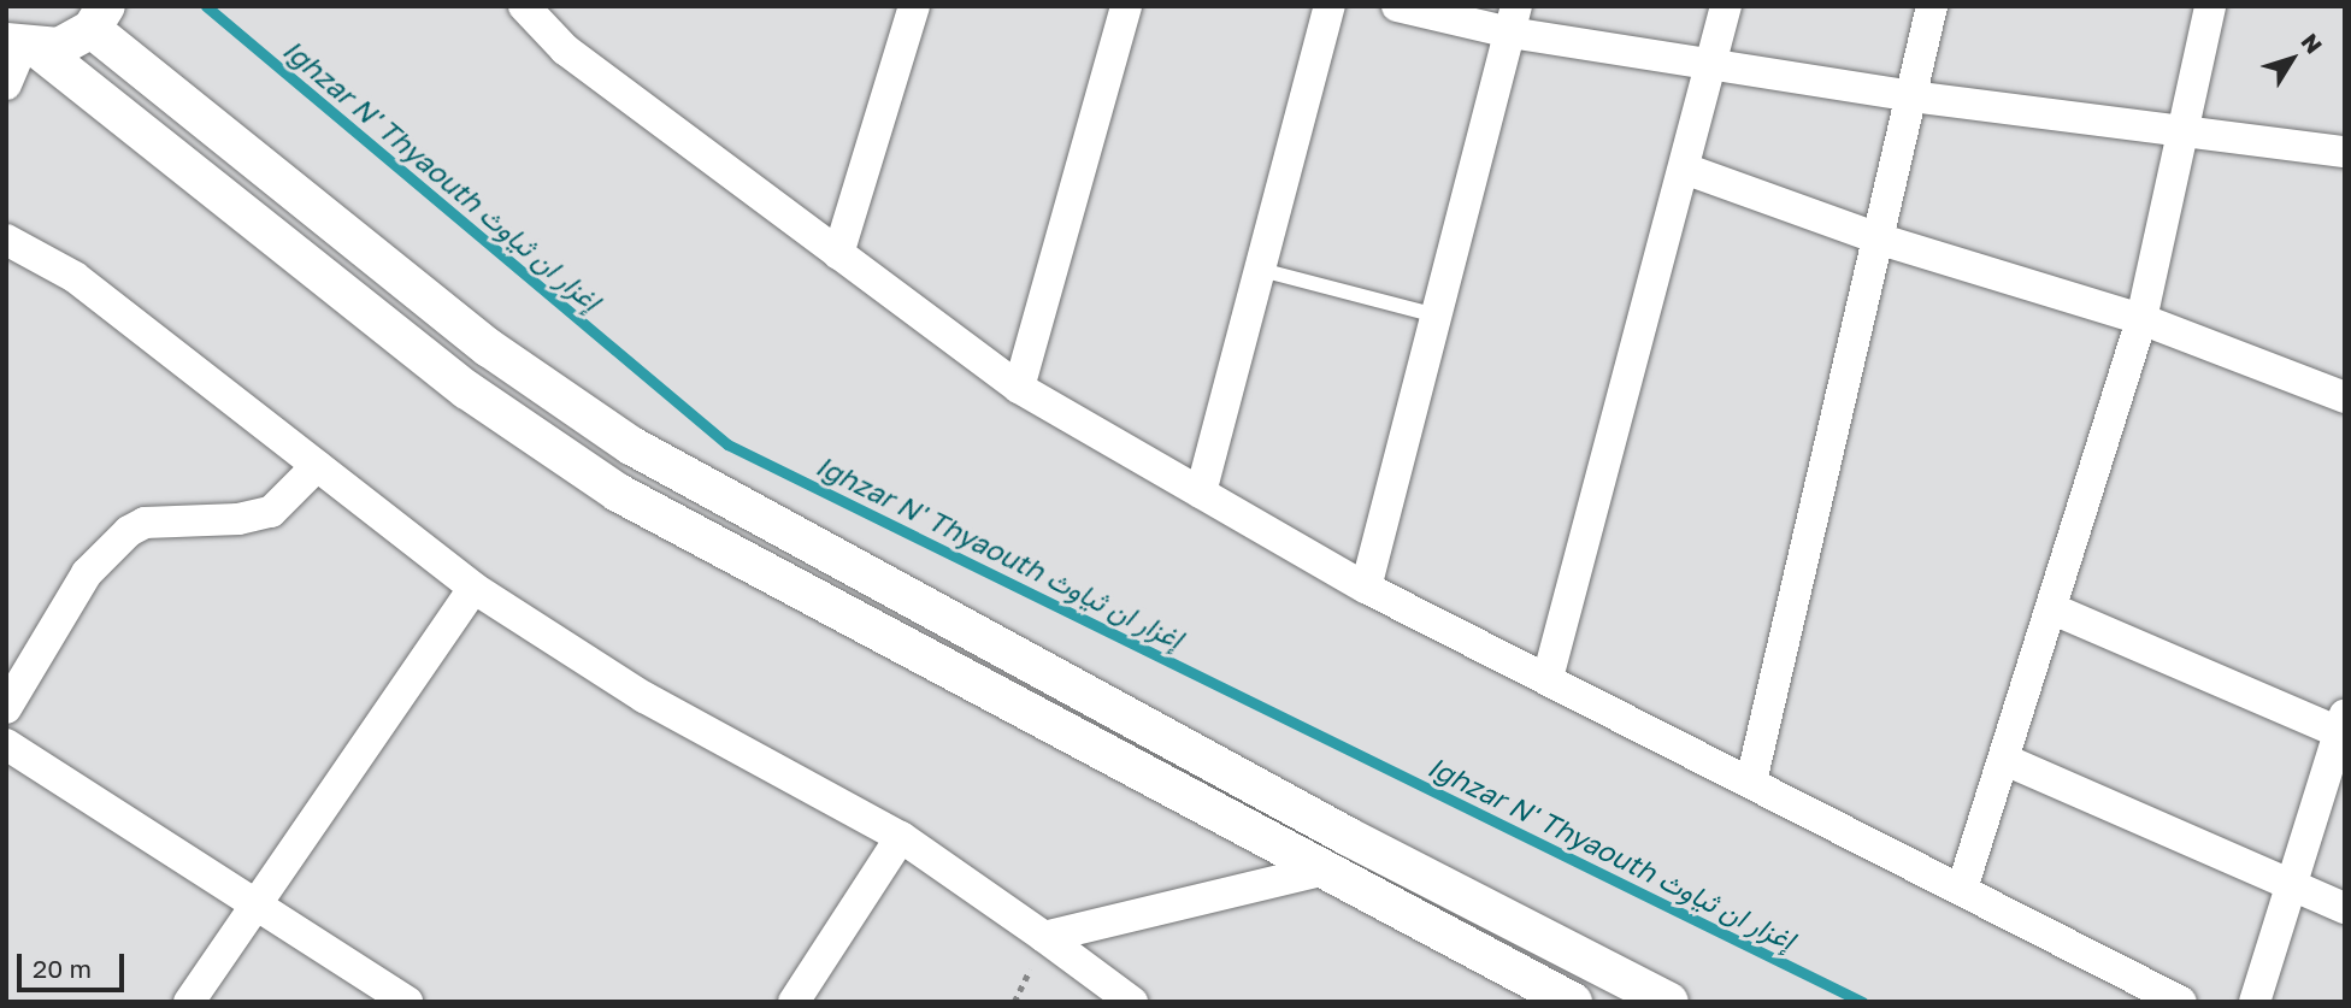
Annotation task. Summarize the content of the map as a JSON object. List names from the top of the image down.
{
  "water": ["Ighzar N' Thyaouth إغزار ان ثياوث"],
  "scale_bar": "20 m",
  "north": "top right"
}
